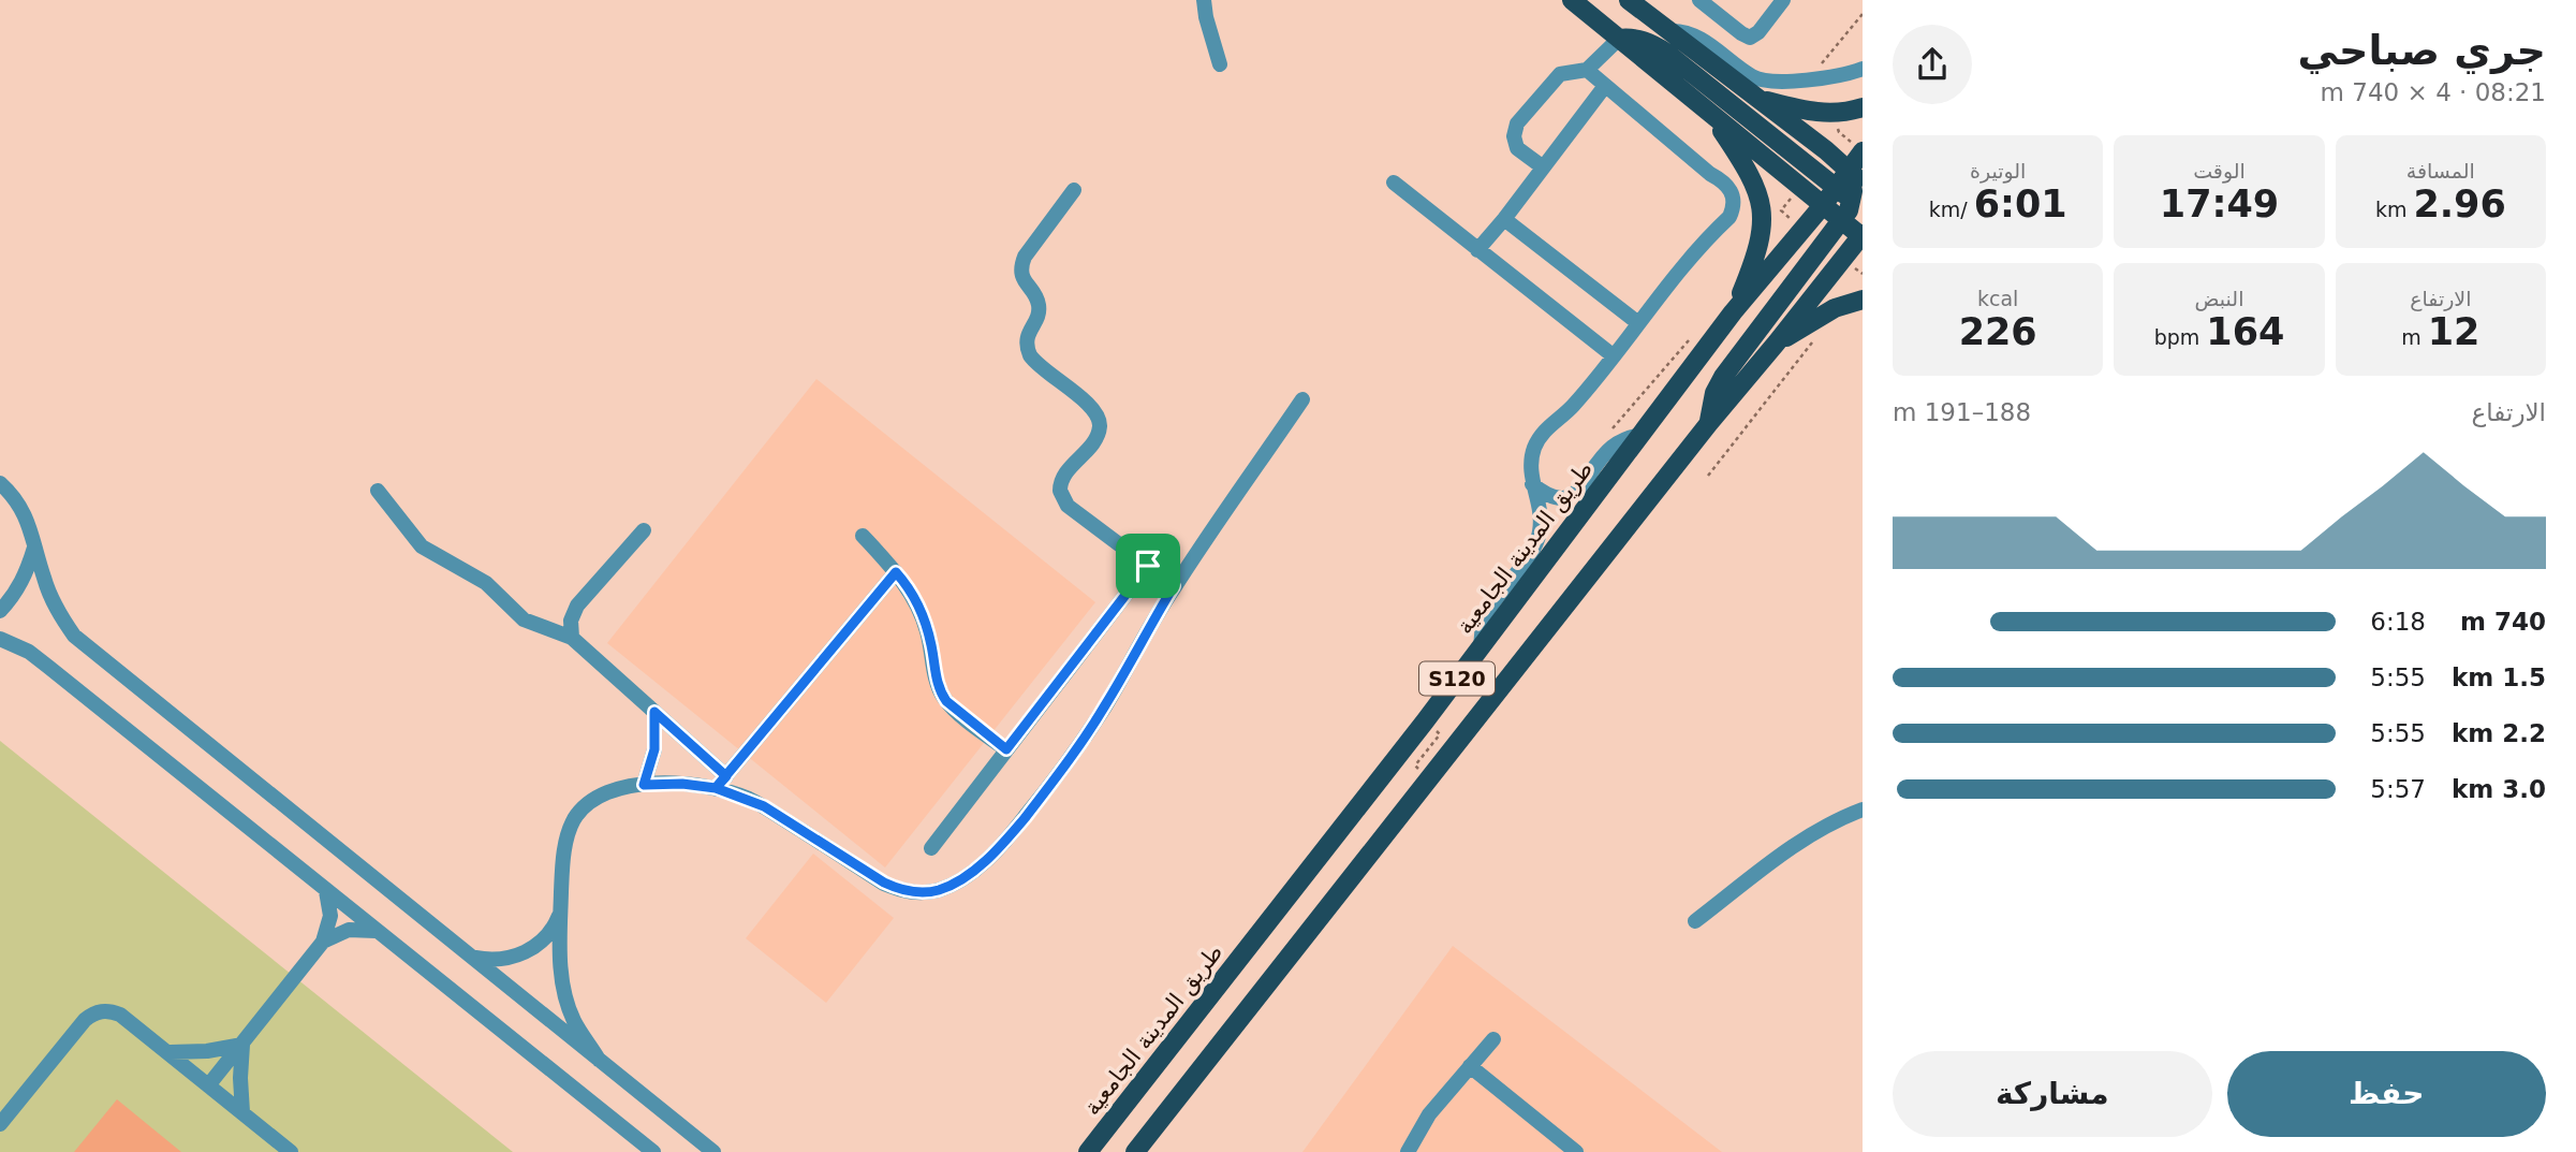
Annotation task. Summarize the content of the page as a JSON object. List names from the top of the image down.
{
  "streets": {
    "main road": ["طريق المدينة الجامعية", "S120"]
  },
  "page": {
    "heading": ["جري صباحي", "08:21 · 4 × 740 m"],
    "stats": [
      ["المسافة", "2.96 km"],
      ["الوقت", "17:49"],
      ["الوتيرة", "6:01 /km"],
      ["الارتفاع", "12 m"],
      ["النبض", "164 bpm"],
      ["kcal", "226"]
    ],
    "chart": ["الارتفاع", "188–191 m"],
    "list": [
      {
        "name": "740 m",
        "note": "6:18"
      },
      {
        "name": "1.5 km",
        "note": "5:55"
      },
      {
        "name": "2.2 km",
        "note": "5:55"
      },
      {
        "name": "3.0 km",
        "note": "5:57"
      }
    ],
    "buttons": ["حفظ", "مشاركة"]
  }
}
